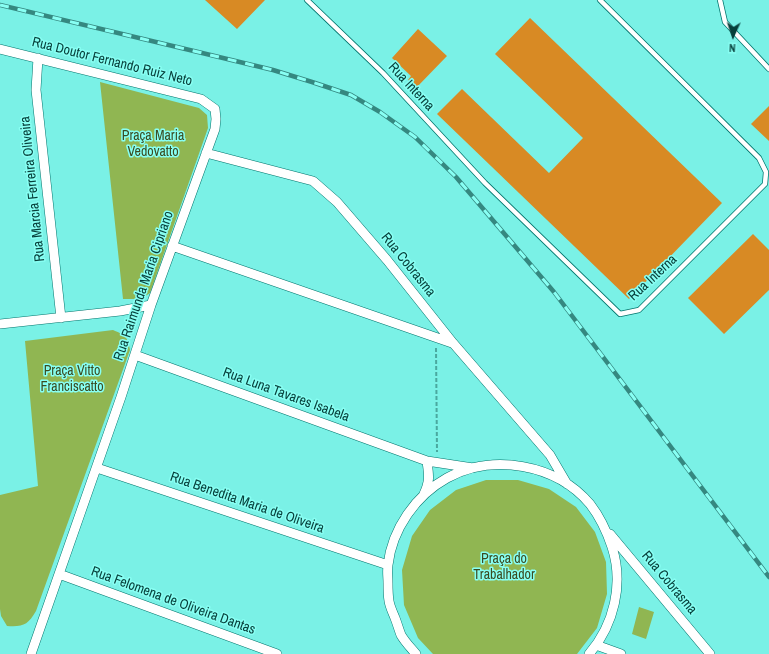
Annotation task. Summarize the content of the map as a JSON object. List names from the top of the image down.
{
  "streets": {
    "street": [
      "Rua Doutor Fernando Ruiz Neto",
      "Rua Marcia Ferreira Oliveira",
      "Rua Cobrasma",
      "Rua Raimunda Maria Cipriano",
      "Rua Luna Tavares Isabela",
      "Rua Benedita Maria de Oliveira",
      "Rua Felomena de Oliveira Dantas"
    ],
    "lane": ["Rua Interna"]
  },
  "crossings": [
    ["Rua Doutor Fernando Ruiz Neto", "Rua Marcia Ferreira Oliveira"],
    ["Rua Doutor Fernando Ruiz Neto", "Rua Raimunda Maria Cipriano"],
    ["Rua Cobrasma", "Rua Raimunda Maria Cipriano"],
    ["Rua Raimunda Maria Cipriano", "Rua Luna Tavares Isabela"],
    ["Rua Raimunda Maria Cipriano", "Rua Benedita Maria de Oliveira"],
    ["Rua Raimunda Maria Cipriano", "Rua Felomena de Oliveira Dantas"]
  ],
  "parks": ["Praça Maria Vedovatto", "Praça Vitto Franciscatto", "Praça do Trabalhador"],
  "north": "bottom"
}
